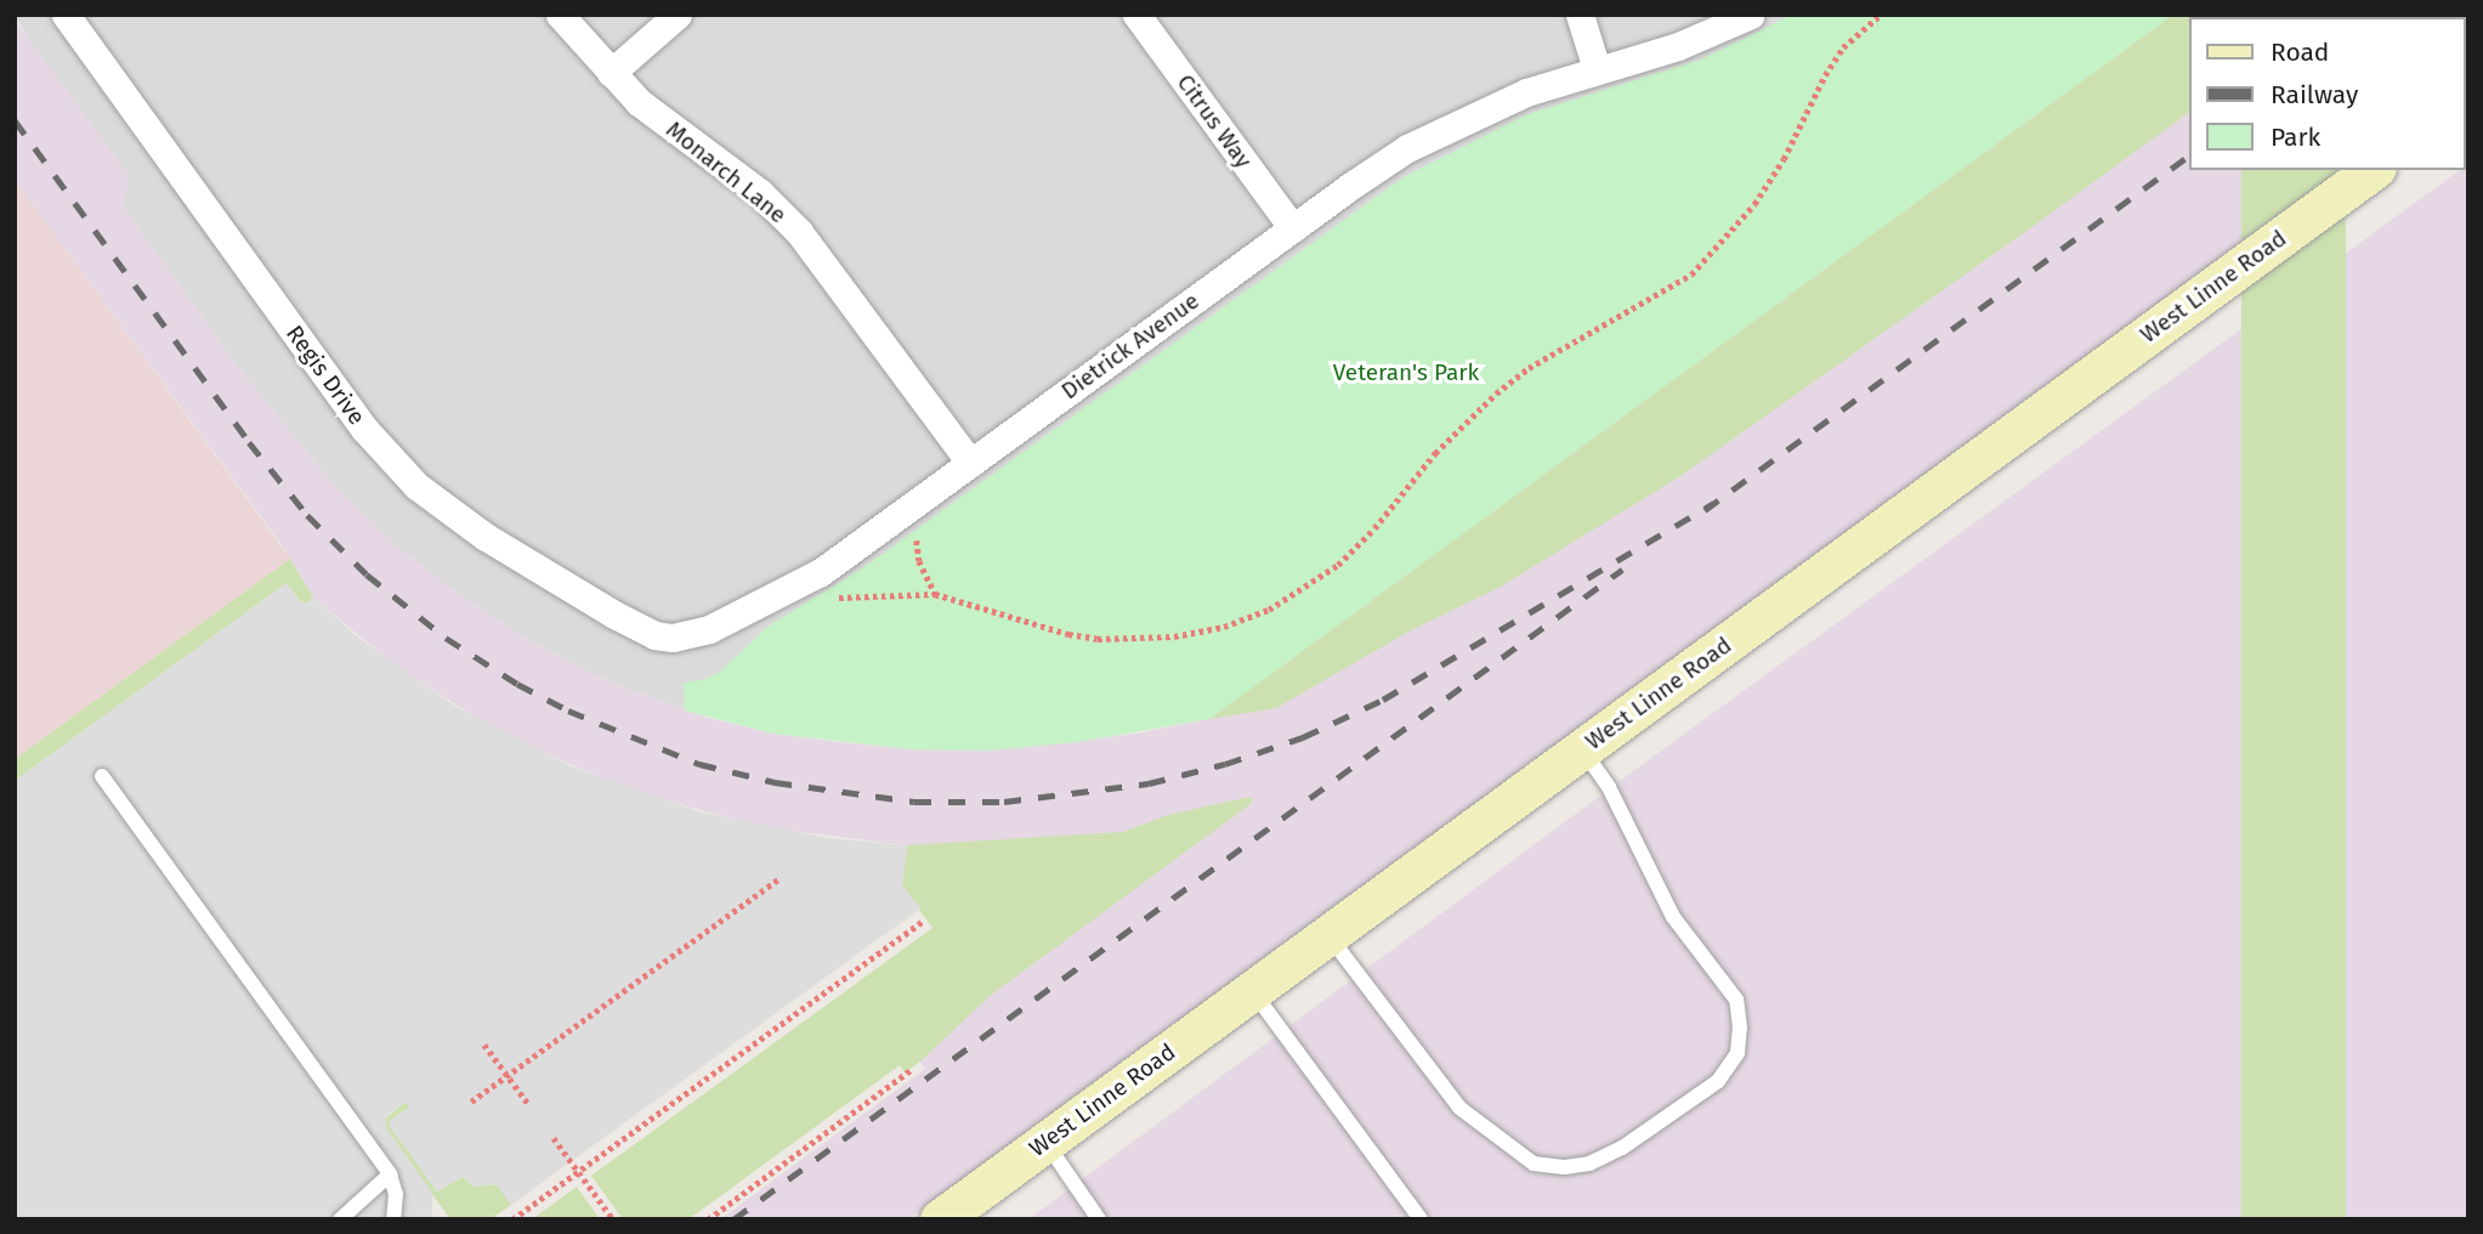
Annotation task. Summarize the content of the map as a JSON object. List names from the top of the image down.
{
  "streets": {
    "street": [
      "Citrus Way",
      "Monarch Lane",
      "West Linne Road",
      "Dietrick Avenue",
      "Regis Drive"
    ]
  },
  "crossings": [
    ["Citrus Way", "Dietrick Avenue"],
    ["Monarch Lane", "Dietrick Avenue"],
    ["Dietrick Avenue", "Regis Drive"]
  ],
  "parks": ["Veteran's Park"],
  "legend": ["Road", "Railway", "Park"]
}
